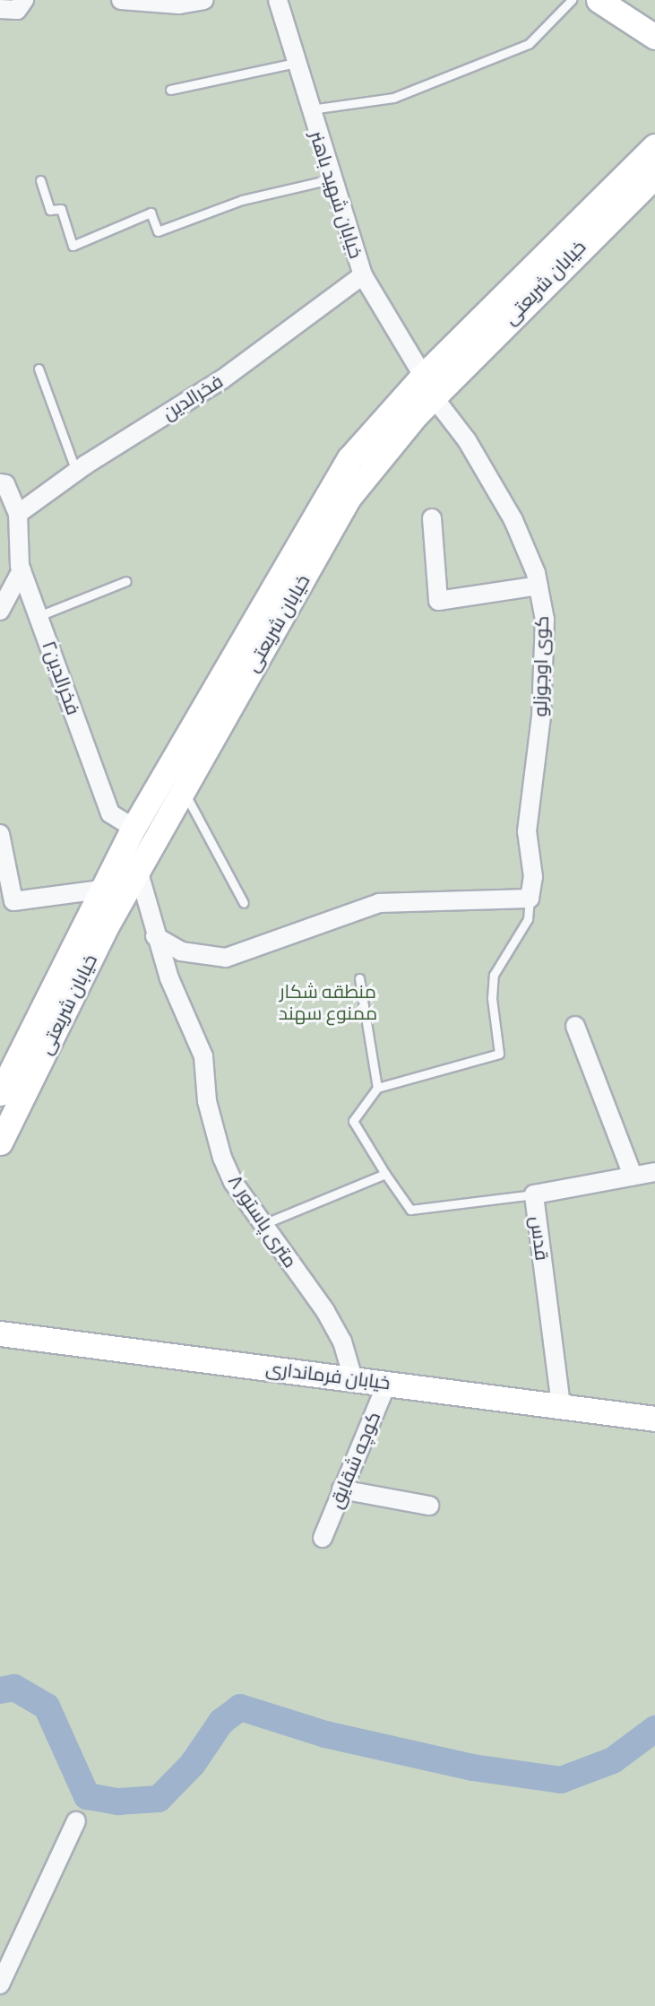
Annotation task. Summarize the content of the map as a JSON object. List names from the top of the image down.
{
  "streets": {
    "main road": ["خیابان شریعتی", "خیابان فرمانداری"],
    "street": [
      "خیابان شهید باهنر",
      "فخرالدین",
      "کوی اوجوزلو",
      "فخرالدین۲",
      "۸ متری پاستور",
      "قدس",
      "کوچه شقایق"
    ]
  },
  "crossings": [
    ["خیابان شهید باهنر", "خیابان شریعتی"],
    ["خیابان شهید باهنر", "فخرالدین"],
    ["خیابان شریعتی", "کوی اوجوزلو"],
    ["خیابان شریعتی", "فخرالدین۲"],
    ["خیابان شریعتی", "۸ متری پاستور"],
    ["فخرالدین", "فخرالدین۲"],
    ["۸ متری پاستور", "خیابان فرمانداری"],
    ["قدس", "خیابان فرمانداری"],
    ["خیابان فرمانداری", "کوچه شقایق"]
  ],
  "parks": ["منطقه شکار ممنوع سهند"]
}
